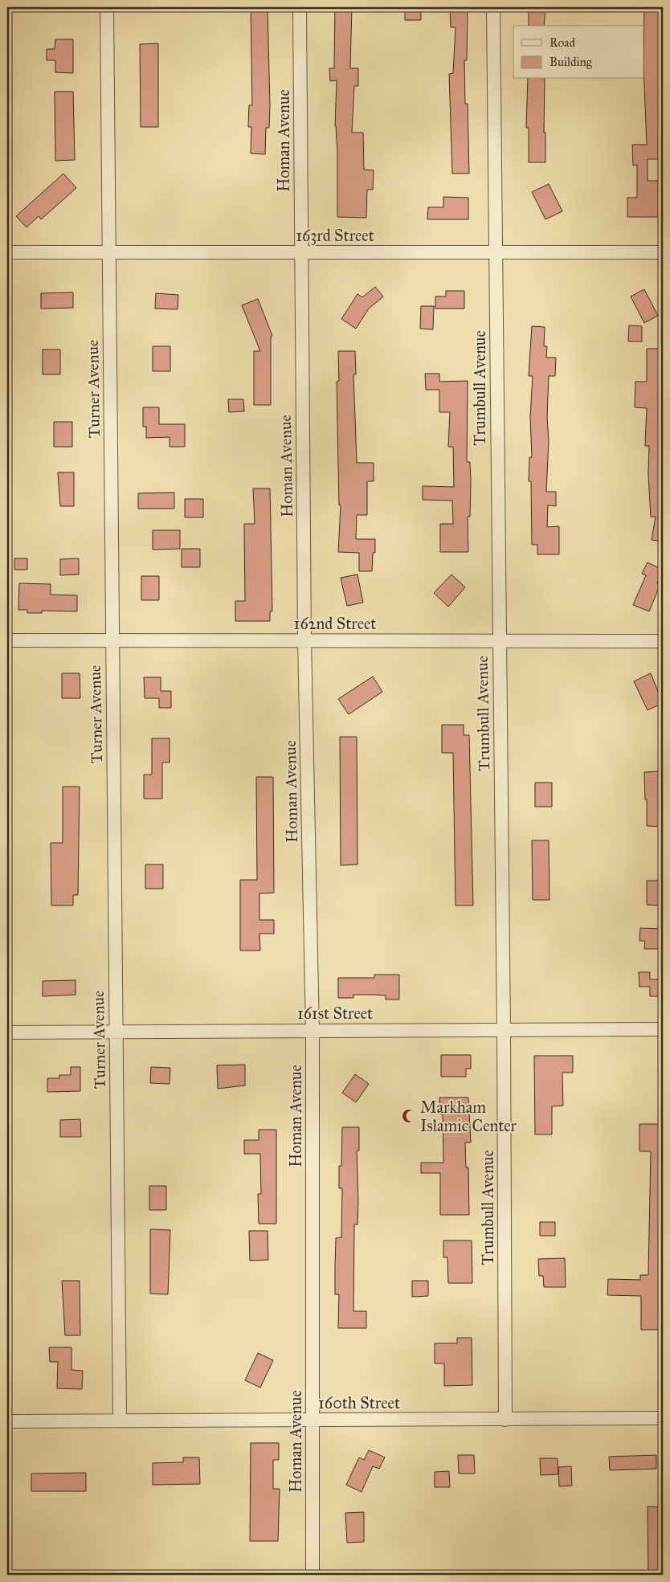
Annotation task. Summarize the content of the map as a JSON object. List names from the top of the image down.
{
  "streets": {
    "street": [
      "Homan Avenue",
      "163rd Street",
      "Trumbull Avenue",
      "Turner Avenue",
      "162nd Street",
      "161st Street",
      "160th Street"
    ]
  },
  "crossings": [
    ["Homan Avenue", "163rd Street"],
    ["Homan Avenue", "162nd Street"],
    ["Homan Avenue", "161st Street"],
    ["Homan Avenue", "160th Street"],
    ["163rd Street", "Trumbull Avenue"],
    ["163rd Street", "Turner Avenue"],
    ["Trumbull Avenue", "162nd Street"],
    ["Trumbull Avenue", "161st Street"],
    ["Trumbull Avenue", "160th Street"],
    ["Turner Avenue", "162nd Street"],
    ["Turner Avenue", "161st Street"],
    ["Turner Avenue", "160th Street"]
  ],
  "places": {
    "mosque": ["Markham Islamic Center"]
  },
  "legend": ["Road", "Building"]
}
